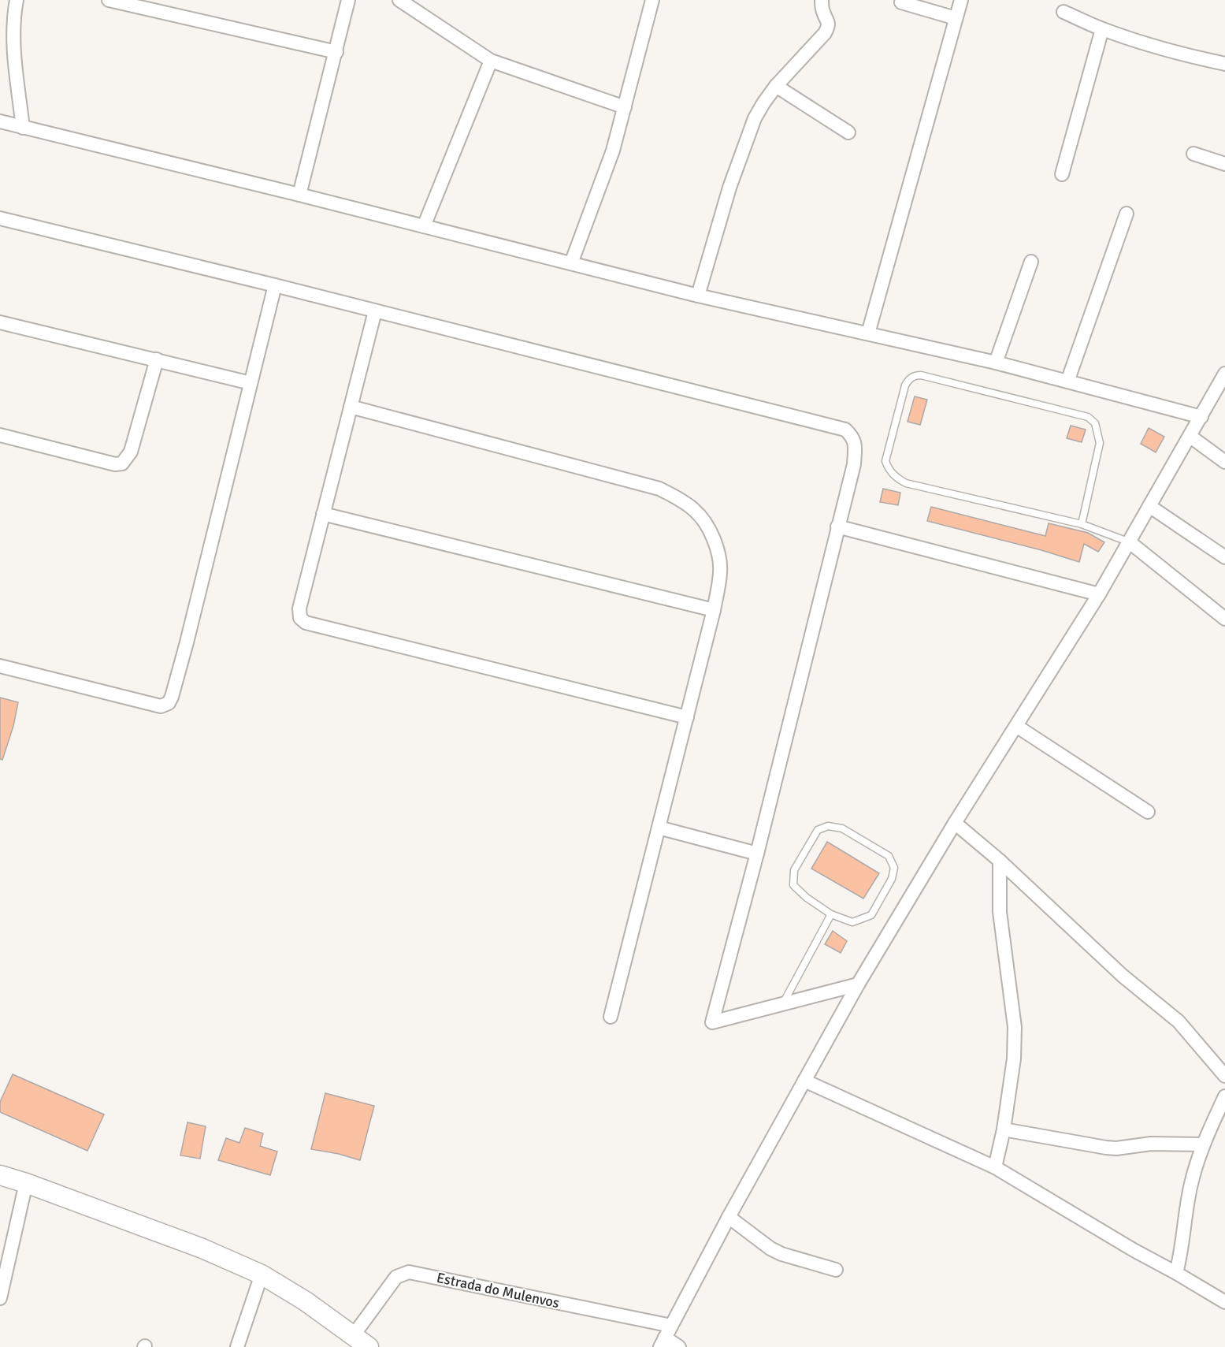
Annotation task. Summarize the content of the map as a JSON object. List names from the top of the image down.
{
  "streets": {
    "street": ["Estrada do Mulenvos"]
  }
}
